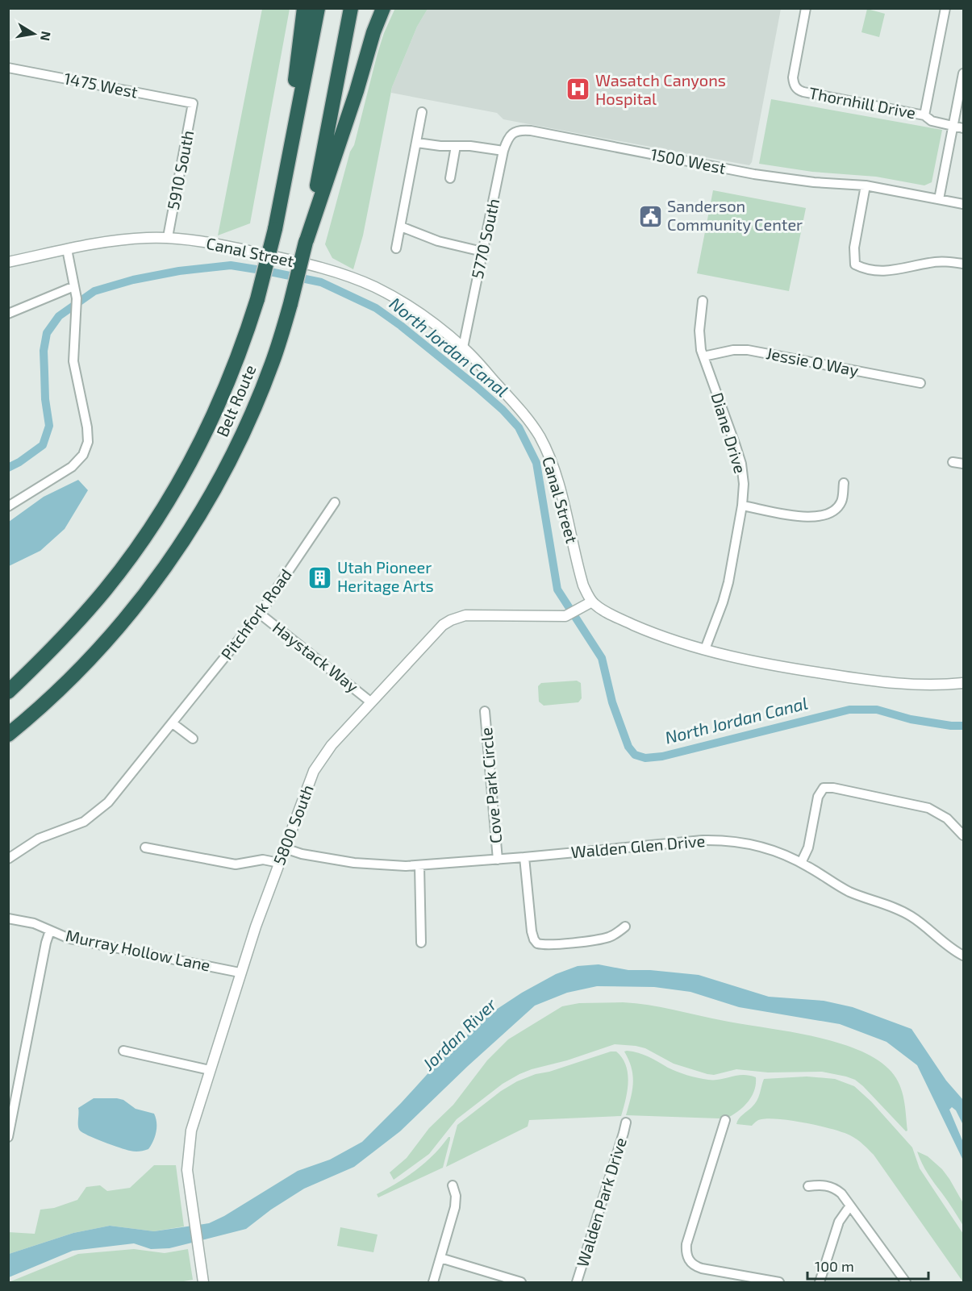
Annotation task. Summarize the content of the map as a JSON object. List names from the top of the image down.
{
  "streets": {
    "highway": ["Belt Route"],
    "street": [
      "1475 West",
      "Thornhill Drive",
      "1500 West",
      "5910 South",
      "5770 South",
      "Canal Street",
      "Jessie O Way",
      "Diane Drive",
      "Pitchfork Road",
      "Haystack Way",
      "Cove Park Circle",
      "5800 South",
      "Walden Glen Drive",
      "Murray Hollow Lane",
      "Walden Park Drive"
    ]
  },
  "crossings": [
    ["1475 West", "5910 South"],
    ["1500 West", "5770 South"],
    ["5910 South", "Canal Street"],
    ["5770 South", "Canal Street"],
    ["Canal Street", "5800 South"],
    ["Jessie O Way", "Diane Drive"],
    ["Pitchfork Road", "Haystack Way"],
    ["Haystack Way", "5800 South"],
    ["Cove Park Circle", "Walden Glen Drive"],
    ["5800 South", "Walden Glen Drive"],
    ["5800 South", "Murray Hollow Lane"]
  ],
  "water": ["North Jordan Canal", "Jordan River"],
  "places": {
    "hospital": ["Wasatch Canyons Hospital"],
    "public building": ["Sanderson Community Center"],
    "building": ["Utah Pioneer Heritage Arts"]
  },
  "scale_bar": "100 m",
  "north": "right"
}
